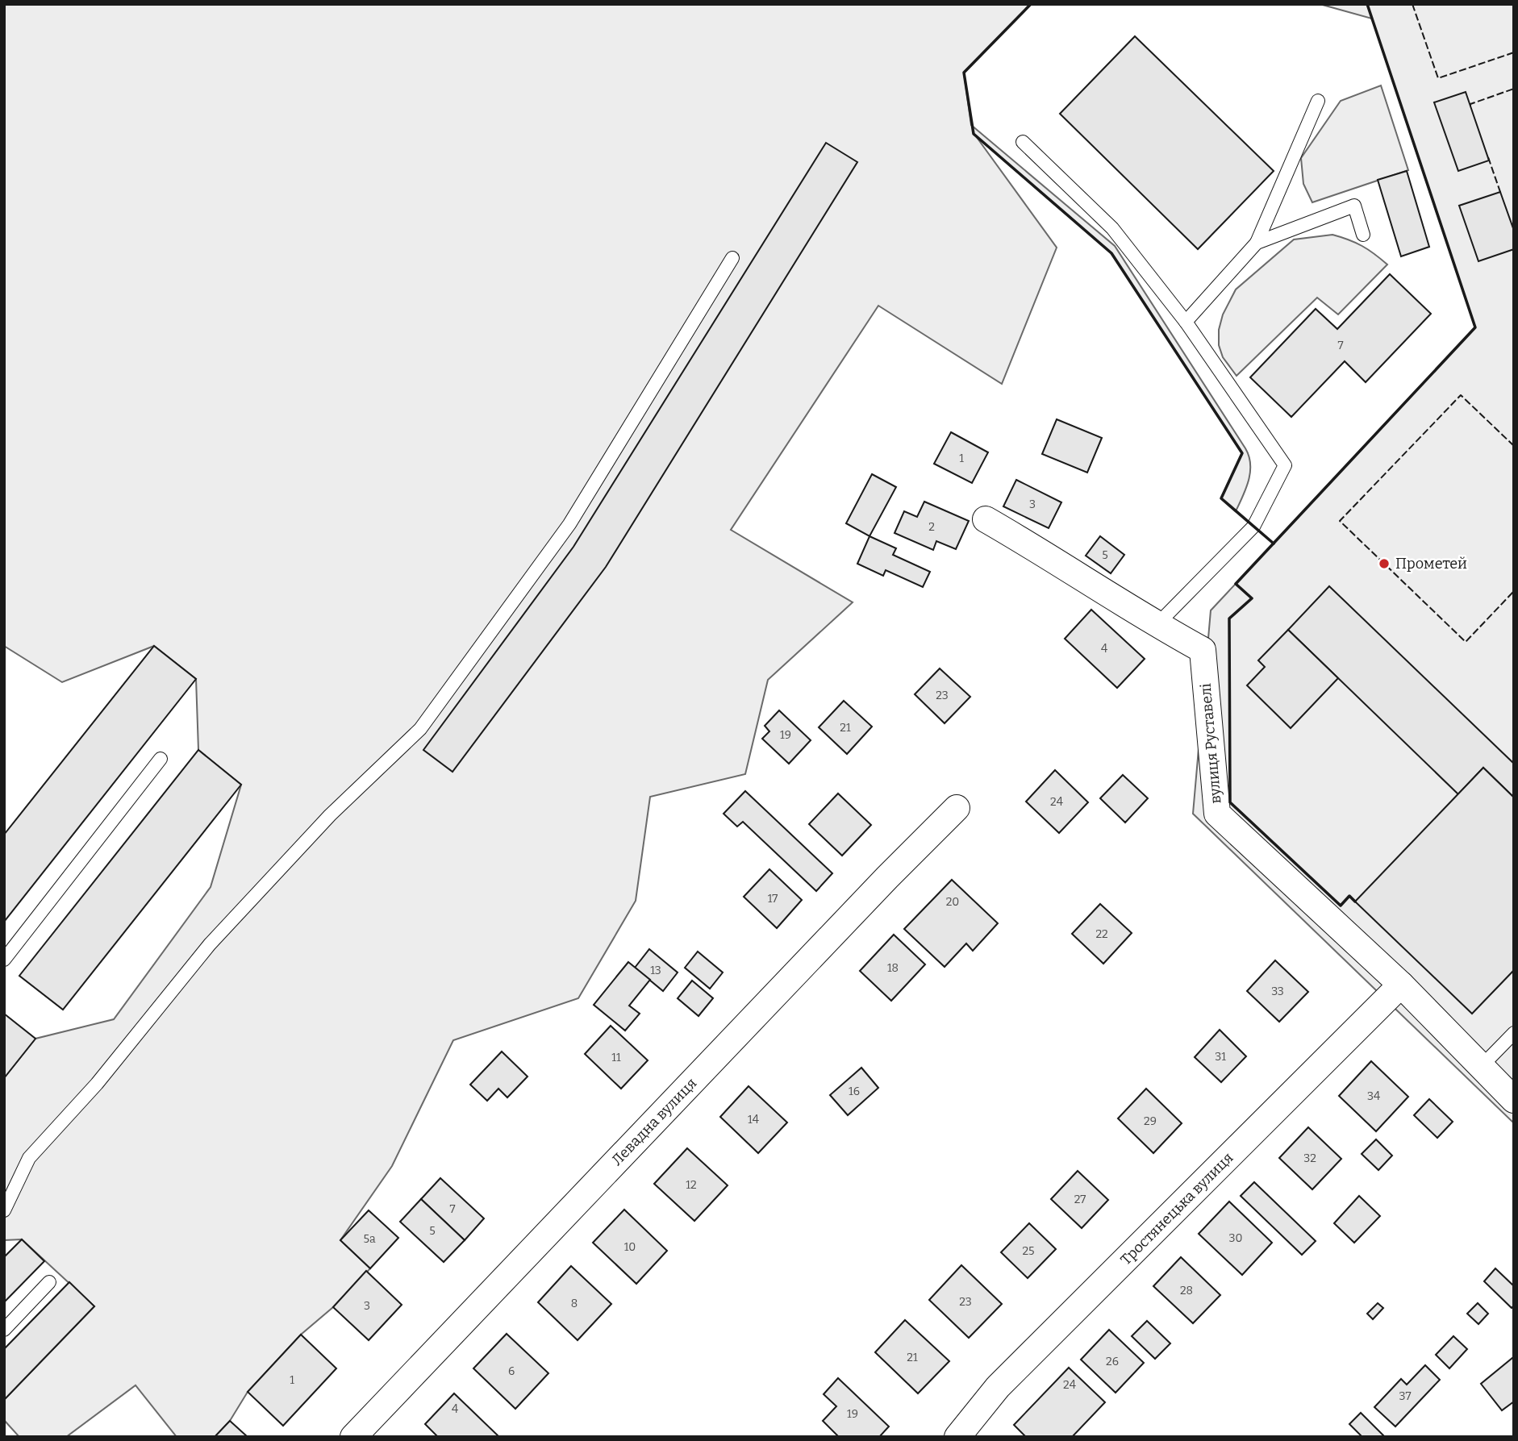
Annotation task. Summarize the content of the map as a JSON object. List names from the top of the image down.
{
  "streets": {
    "street": ["вулиця Руставелі", "Левадна вулиця", "Тростянецька вулиця"]
  },
  "crossings": [
    ["вулиця Руставелі", "Тростянецька вулиця"]
  ],
  "places": ["Прометей"],
  "house_numbers": [
    "7",
    "1",
    "3",
    "2",
    "5",
    "4",
    "23",
    "21",
    "19",
    "24",
    "17",
    "20",
    "22",
    "18",
    "13",
    "33",
    "31",
    "11",
    "16",
    "34",
    "14",
    "29",
    "32",
    "12",
    "27",
    "7",
    "5",
    "30",
    "5а",
    "10",
    "25",
    "28",
    "23",
    "8",
    "3",
    "21",
    "26",
    "6",
    "1",
    "24",
    "37",
    "4",
    "19"
  ]
}
